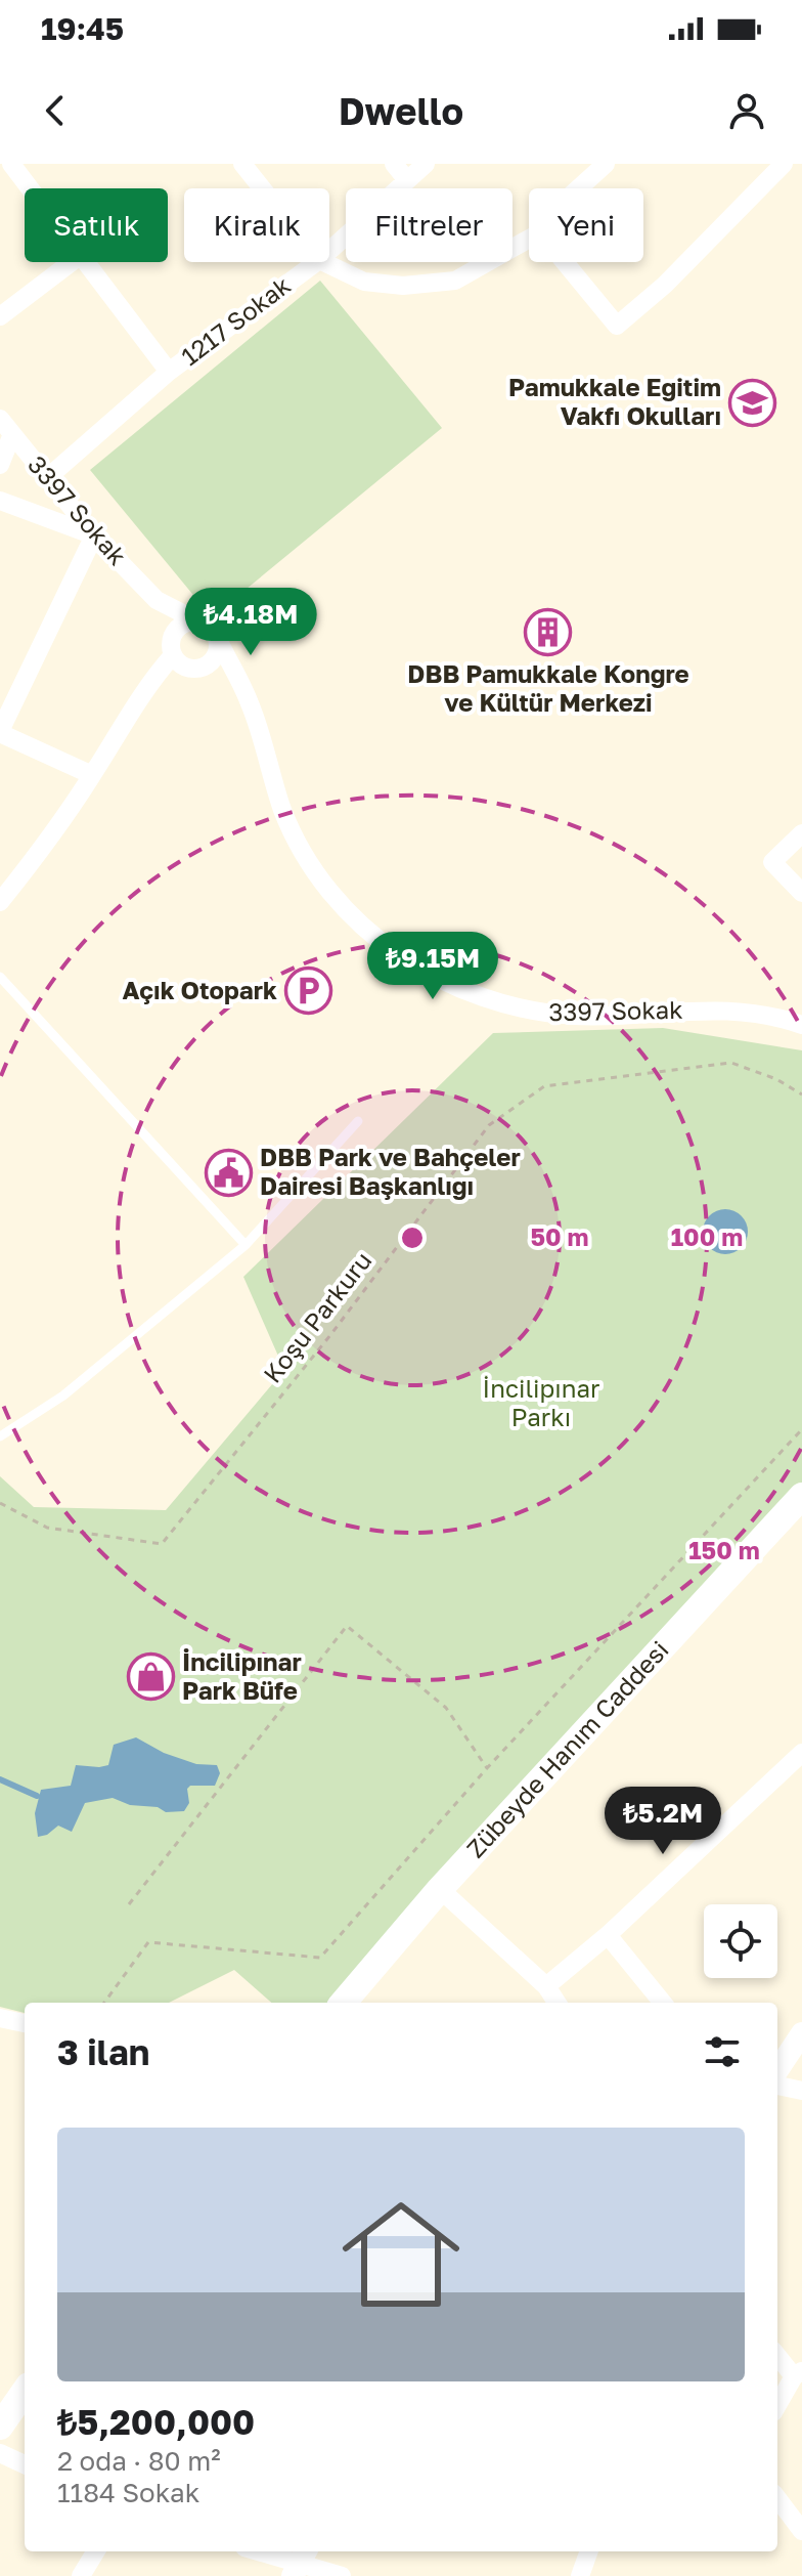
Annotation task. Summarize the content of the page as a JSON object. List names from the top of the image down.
{
  "streets": {
    "main road": ["Zübeyde Hanım Caddesi"],
    "street": ["1217 Sokak", "3397 Sokak"],
    "path": ["Koşu Parkuru"]
  },
  "crossings": [
    ["1217 Sokak", "3397 Sokak"]
  ],
  "parks": ["İncilipınar Parkı"],
  "places": {
    "school or university": ["Pamukkale Eğitim Vakfı Okulları"],
    "building": ["DBB Pamukkale Kongre ve Kültür Merkezi"],
    "parking": ["Açık Otopark"],
    "public building": ["DBB Park ve Bahçeler Dairesi Başkanlığı"],
    "shop": ["İncilipınar Park Büfe"]
  },
  "page": {
    "status": "19:45",
    "header": "Dwello",
    "chip": [
      "Satılık",
      "Kiralık",
      "Filtreler",
      "Yeni"
    ],
    "price": ["₺4.18M", "₺9.15M", "₺5.2M"],
    "heading": "3 ilan",
    "list": [
      {
        "name": "₺5,200,000",
        "note": "2 oda · 80 m² · 1184 Sokak"
      }
    ]
  },
  "rings": ["50 m", "100 m", "150 m"]
}
